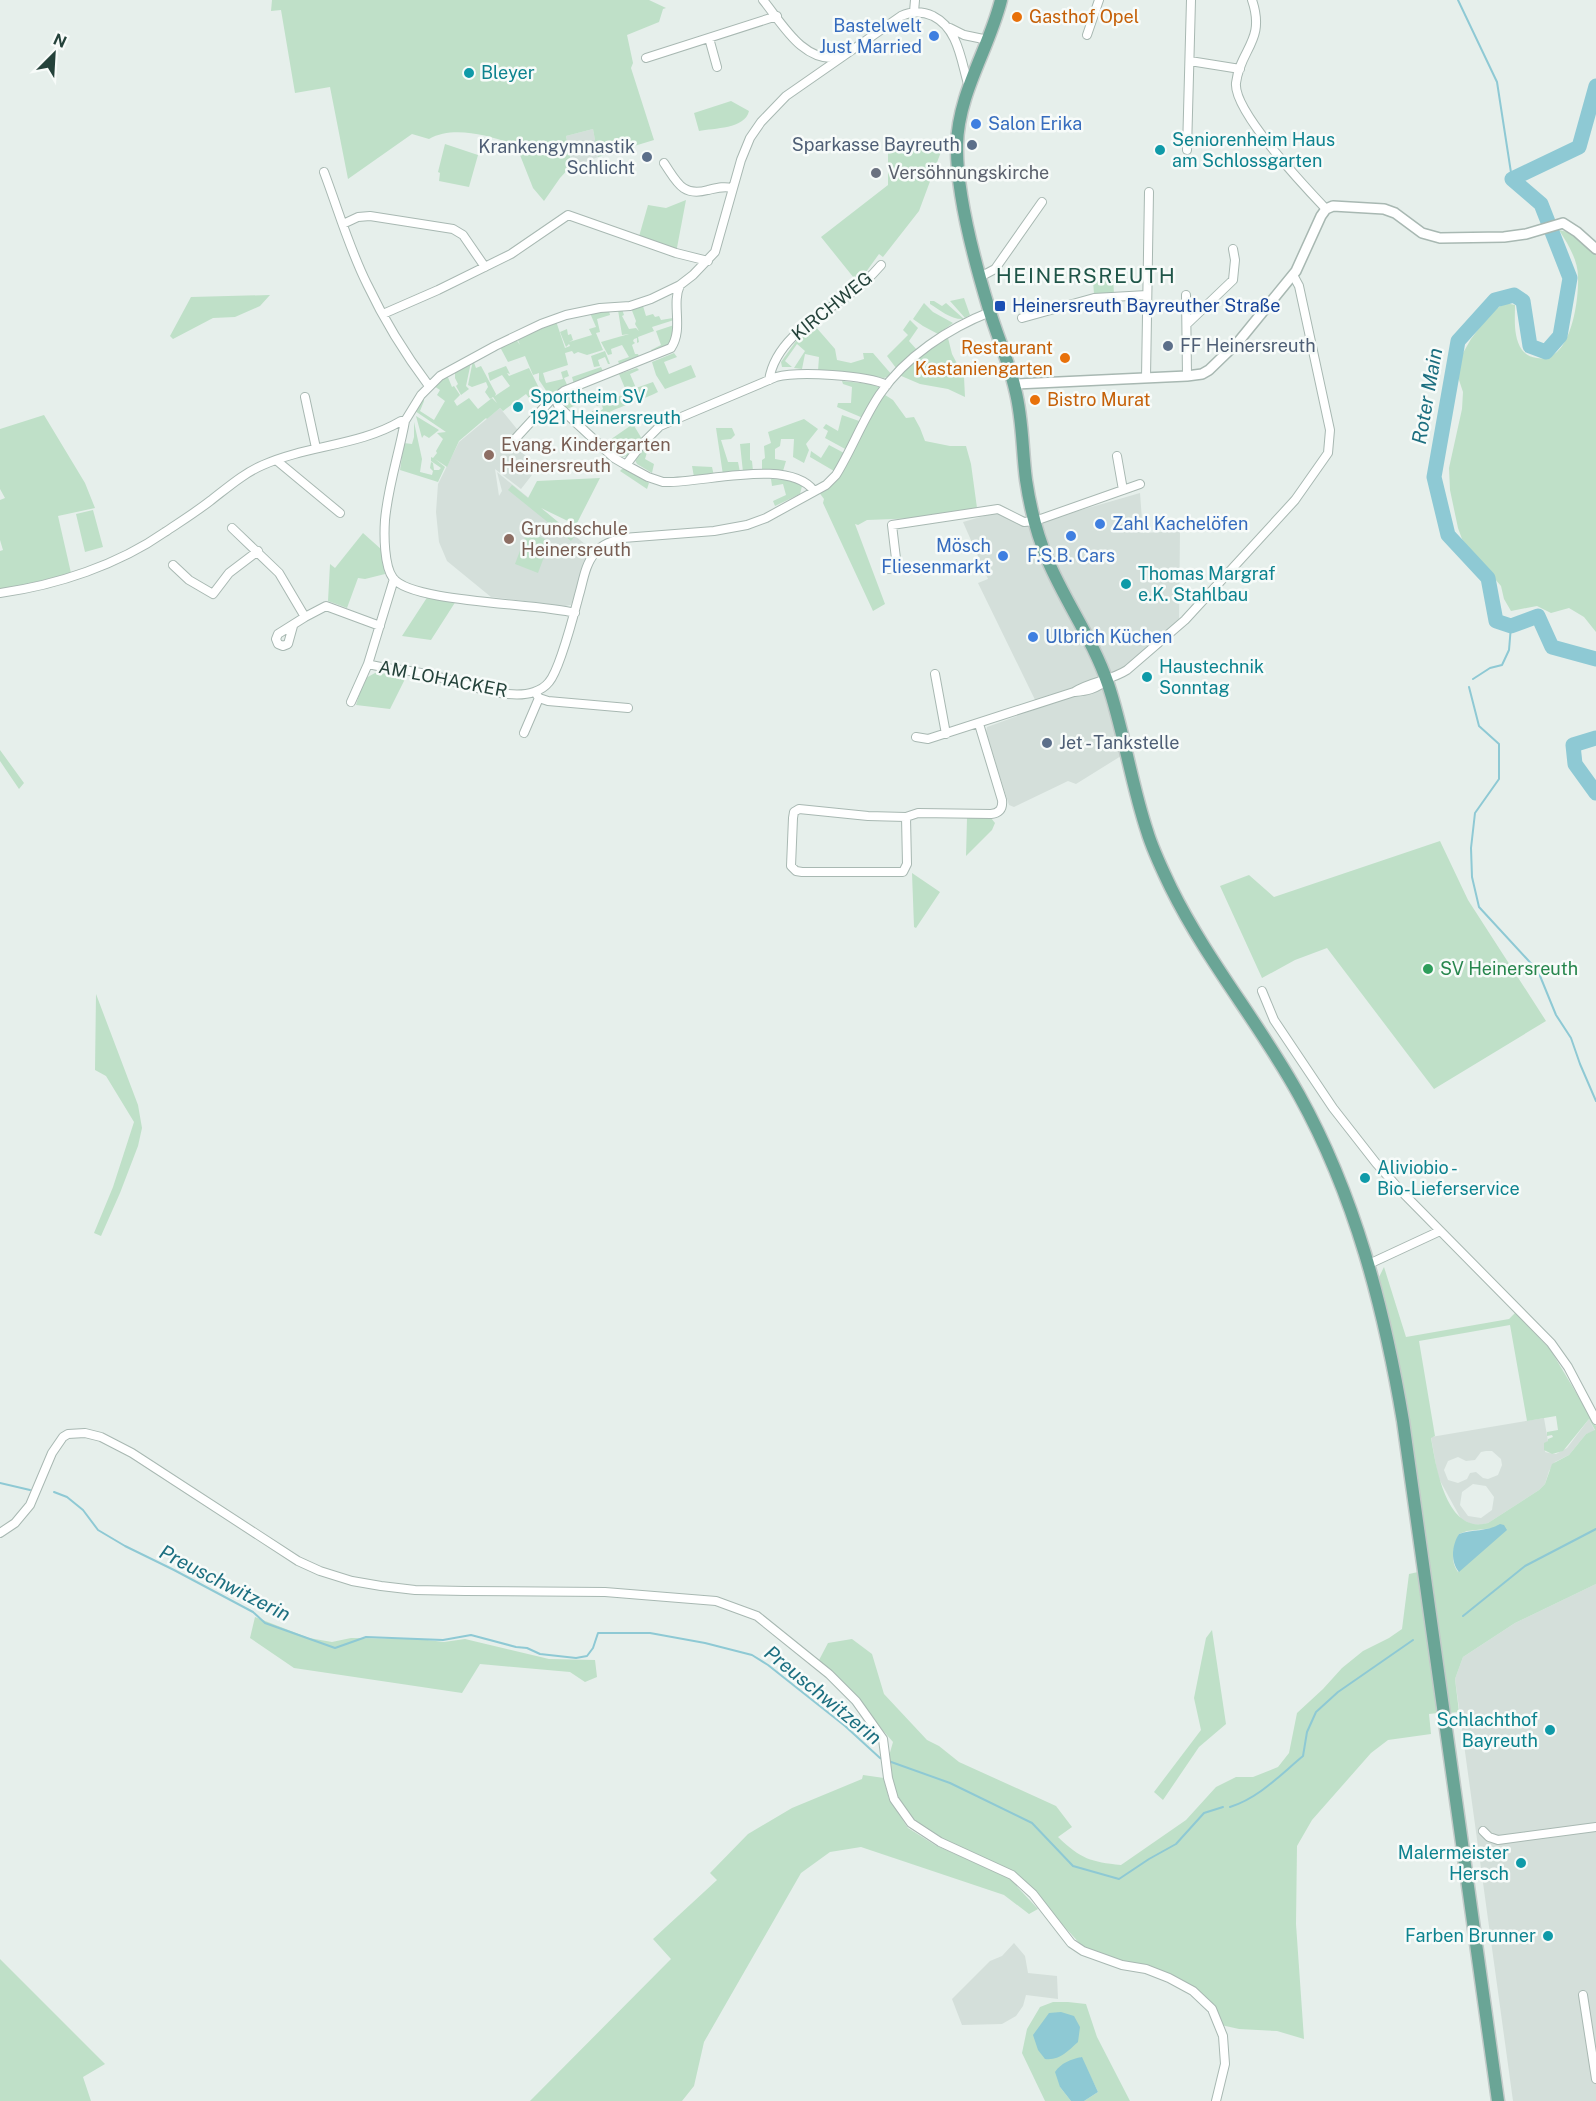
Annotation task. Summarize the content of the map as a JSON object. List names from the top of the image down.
{
  "streets": {
    "street": ["KIRCHWEG", "AM LOHACKER"]
  },
  "districts": ["HEINERSREUTH"],
  "water": ["Roter Main", "Preuschwitzerin"],
  "places": {
    "other": [
      "Gasthof Opel",
      "Bastelwelt Just Married",
      "Bleyer",
      "Salon Erika",
      "Sparkasse Bayreuth",
      "Seniorenheim Haus am Schlossgarten",
      "Krankengymnastik Schlicht",
      "Versöhnungskirche",
      "FF Heinersreuth",
      "Restaurant Kastaniengarten",
      "Bistro Murat",
      "Sportheim SV 1921 Heinersreuth",
      "Evang. Kindergarten Heinersreuth",
      "Zahl Kachelöfen",
      "F.S.B. Cars",
      "Grundschule Heinersreuth",
      "Mösch Fliesenmarkt",
      "Thomas Margraf e.K. Stahlbau",
      "Ulbrich Küchen",
      "Haustechnik Sonntag",
      "Jet - Tankstelle",
      "SV Heinersreuth",
      "Aliviobio - Bio-Lieferservice",
      "Schlachthof Bayreuth",
      "Malermeister Hersch",
      "Farben Brunner"
    ],
    "transit": ["Heinersreuth Bayreuther Straße"]
  },
  "north": "top right"
}
